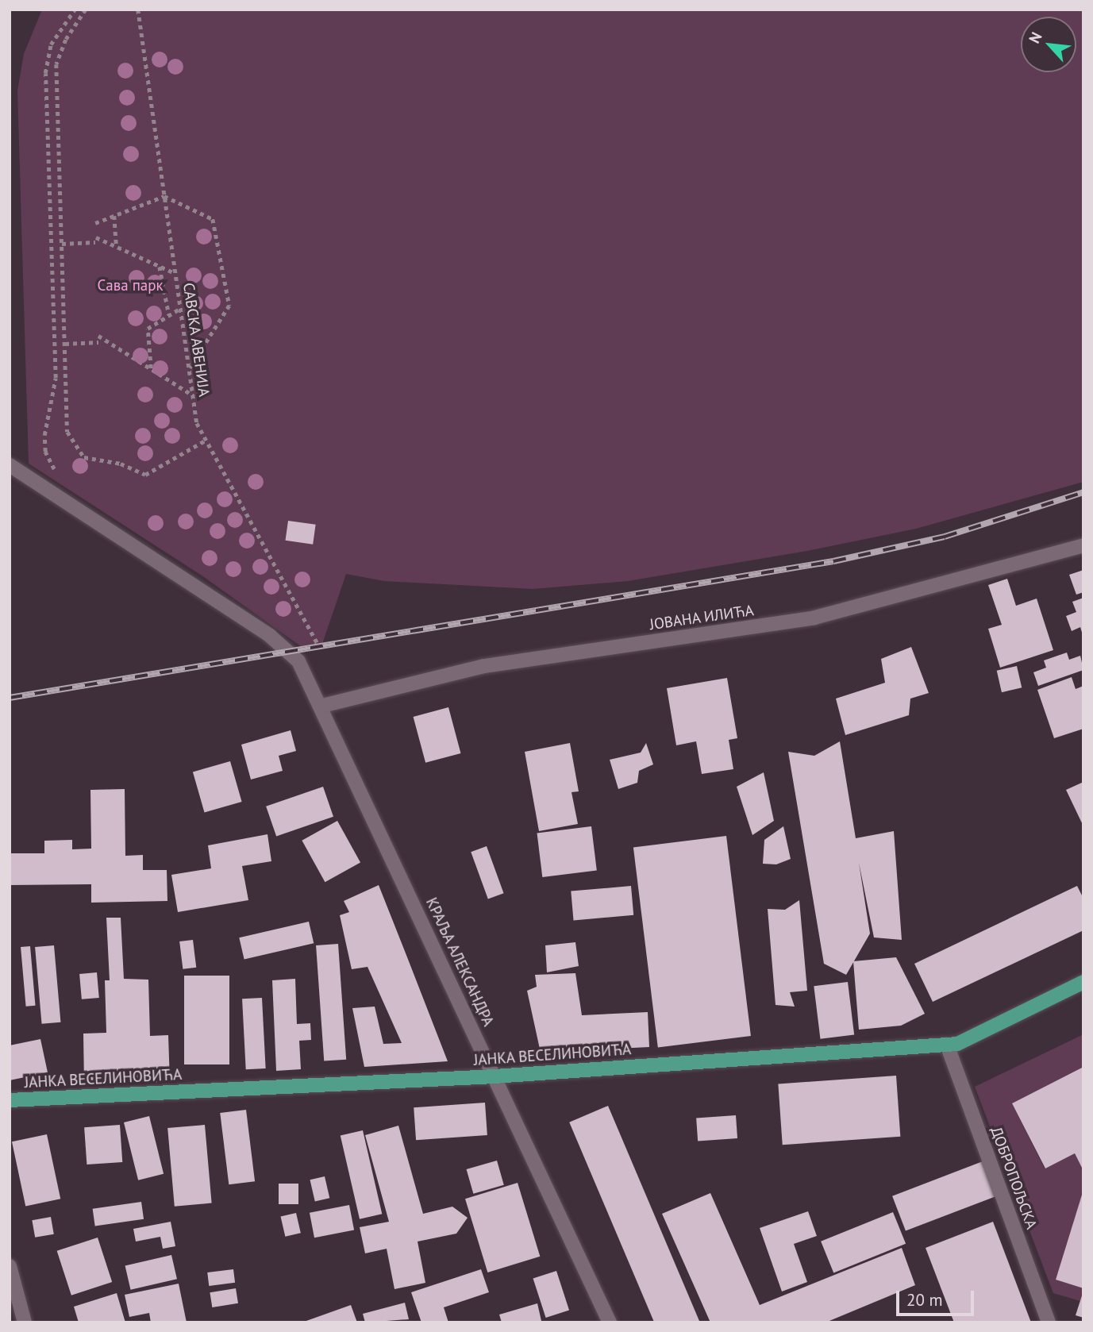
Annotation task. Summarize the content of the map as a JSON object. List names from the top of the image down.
{
  "streets": {
    "main road": ["ЈАНКА ВЕСЕЛИНОВИЋА"],
    "street": ["ЈОВАНА ИЛИЋА", "КРАЉА АЛЕКСАНДРА", "ДОБРОПОЉСКА"],
    "path": ["САВСКА АВЕНИЈА"]
  },
  "crossings": [
    ["ЈОВАНА ИЛИЋА", "КРАЉА АЛЕКСАНДРА"],
    ["КРАЉА АЛЕКСАНДРА", "ЈАНКА ВЕСЕЛИНОВИЋА"],
    ["ЈАНКА ВЕСЕЛИНОВИЋА", "ДОБРОПОЉСКА"]
  ],
  "parks": ["Сава парк"],
  "scale_bar": "20 m",
  "north": "top left"
}
